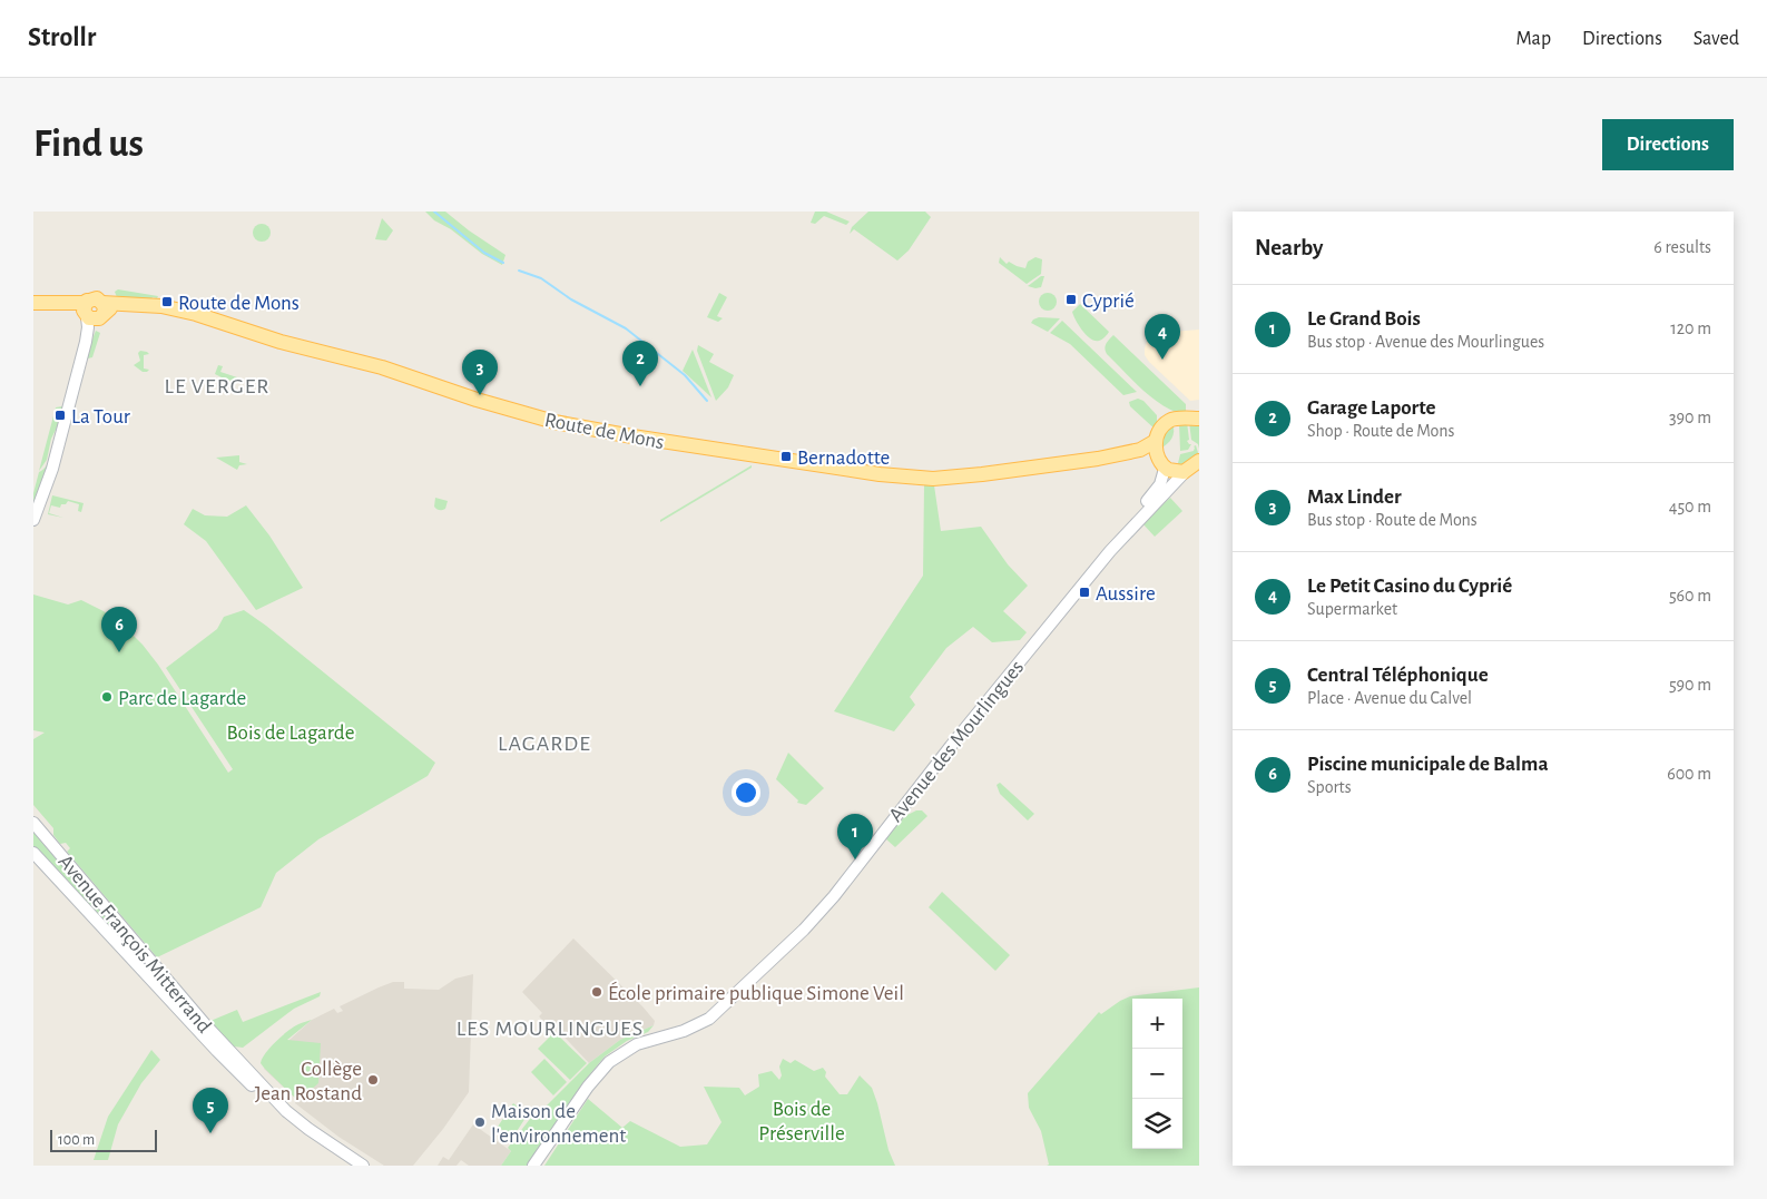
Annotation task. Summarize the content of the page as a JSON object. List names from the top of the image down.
{
  "streets": {
    "main road": ["Route de Mons"],
    "street": ["Avenue des Mourlingues", "Avenue François Mitterrand"]
  },
  "crossings": [
    ["Route de Mons", "Avenue des Mourlingues"]
  ],
  "districts": ["LE VERGER", "LAGARDE", "LES MOURLINGUES"],
  "parks": ["Bois de Lagarde", "Bois de Préserville"],
  "places": {
    "transit": [
      "Cyprié",
      "Route de Mons",
      "La Tour",
      "Bernadotte",
      "Aussire"
    ],
    "other": [
      "Parc de Lagarde",
      "École primaire publique Simone Veil",
      "Collège Jean Rostand",
      "Maison de l'environnement"
    ]
  },
  "scale_bar": "100 m",
  "page": {
    "header": "Strollr",
    "nav": ["Map", "Directions", "Saved"],
    "buttons": "Directions",
    "title": "Find us",
    "heading": ["Nearby", "6 results"],
    "list": [
      {
        "mark": "1",
        "name": "Le Grand Bois",
        "note": "Bus stop · Avenue des Mourlingues",
        "value": "120 m"
      },
      {
        "mark": "2",
        "name": "Garage Laporte",
        "note": "Shop · Route de Mons",
        "value": "390 m"
      },
      {
        "mark": "3",
        "name": "Max Linder",
        "note": "Bus stop · Route de Mons",
        "value": "450 m"
      },
      {
        "mark": "4",
        "name": "Le Petit Casino du Cyprié",
        "note": "Supermarket",
        "value": "560 m"
      },
      {
        "mark": "5",
        "name": "Central Téléphonique",
        "note": "Place · Avenue du Calvel",
        "value": "590 m"
      },
      {
        "mark": "6",
        "name": "Piscine municipale de Balma",
        "note": "Sports",
        "value": "600 m"
      }
    ],
    "pins": [
      "4",
      "2",
      "3",
      "6",
      "1",
      "5"
    ],
    "map_buttons": ["+", "−"],
    "scale": "100 m"
  }
}
